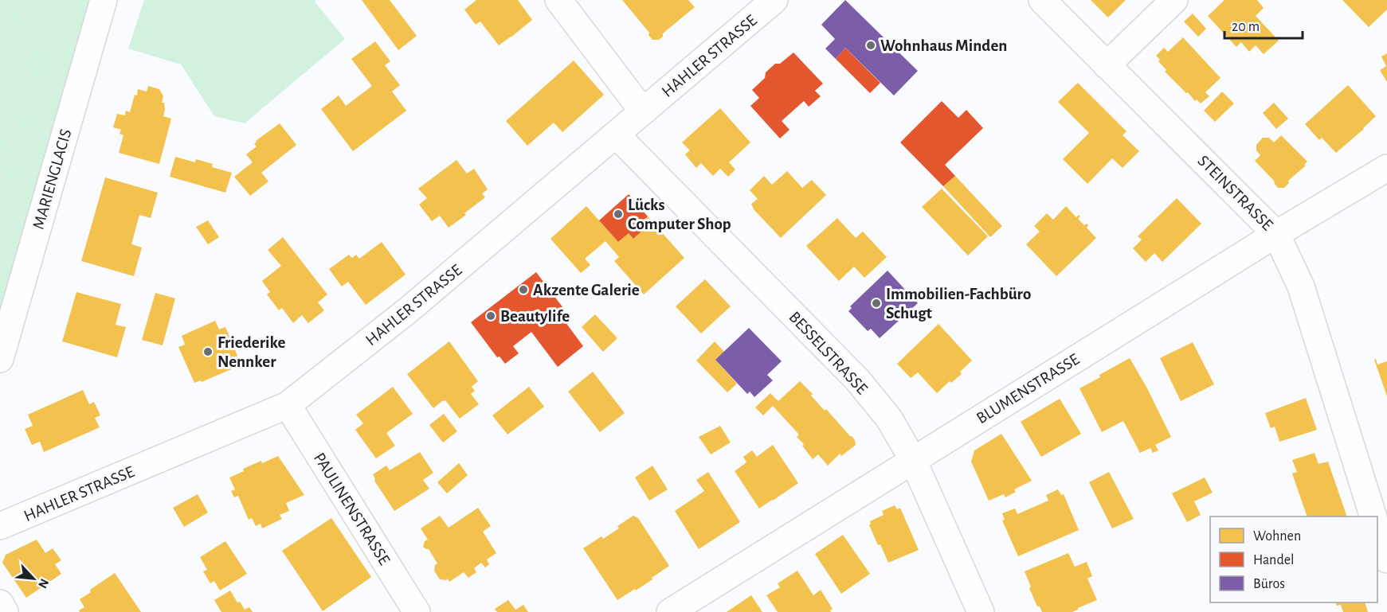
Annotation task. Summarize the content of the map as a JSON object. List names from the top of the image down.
{
  "streets": {
    "street": [
      "HAHLER STRASSE",
      "MARIENGLACIS",
      "STEINSTRASSE",
      "BESSELSTRASSE",
      "BLUMENSTRASSE",
      "PAULINENSTRASSE"
    ]
  },
  "crossings": [
    ["HAHLER STRASSE", "BESSELSTRASSE"],
    ["HAHLER STRASSE", "PAULINENSTRASSE"],
    ["STEINSTRASSE", "BLUMENSTRASSE"],
    ["BESSELSTRASSE", "BLUMENSTRASSE"]
  ],
  "places": [
    "Wohnhaus Minden",
    "Lücks Computer Shop",
    "Akzente Galerie",
    "Immobilien-Fachbüro Schugt",
    "Beautylife",
    "Friederike Nennker"
  ],
  "legend": ["Wohnen", "Handel", "Büros"],
  "scale_bar": "20 m",
  "north": "bottom right"
}
